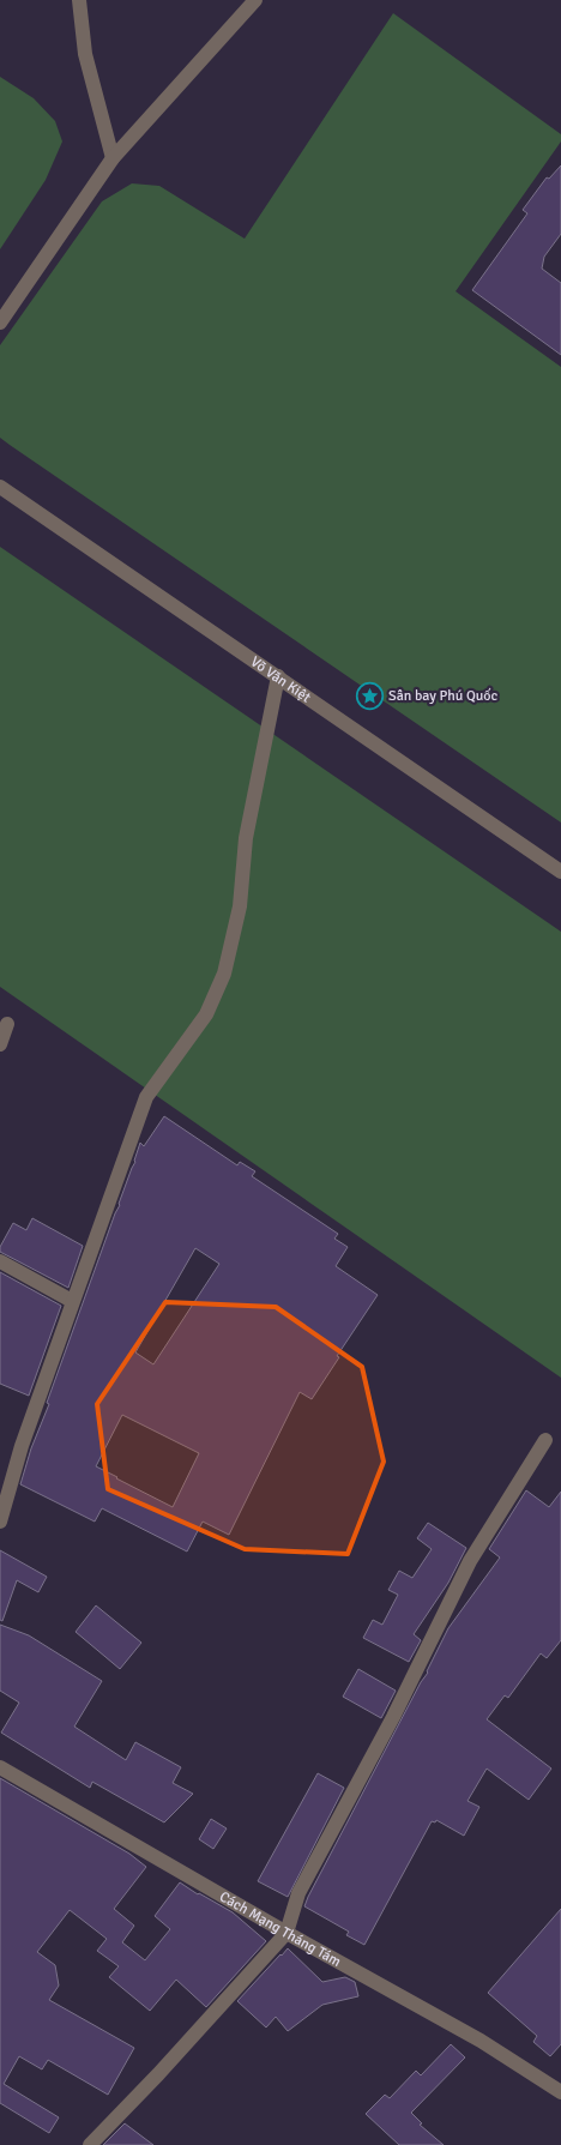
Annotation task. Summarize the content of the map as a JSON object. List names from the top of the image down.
{
  "streets": {
    "street": ["Võ Văn Kiệt", "Cách Mạng Tháng Tám"]
  },
  "places": {
    "place": ["Sân bay Phú Quốc"]
  }
}
